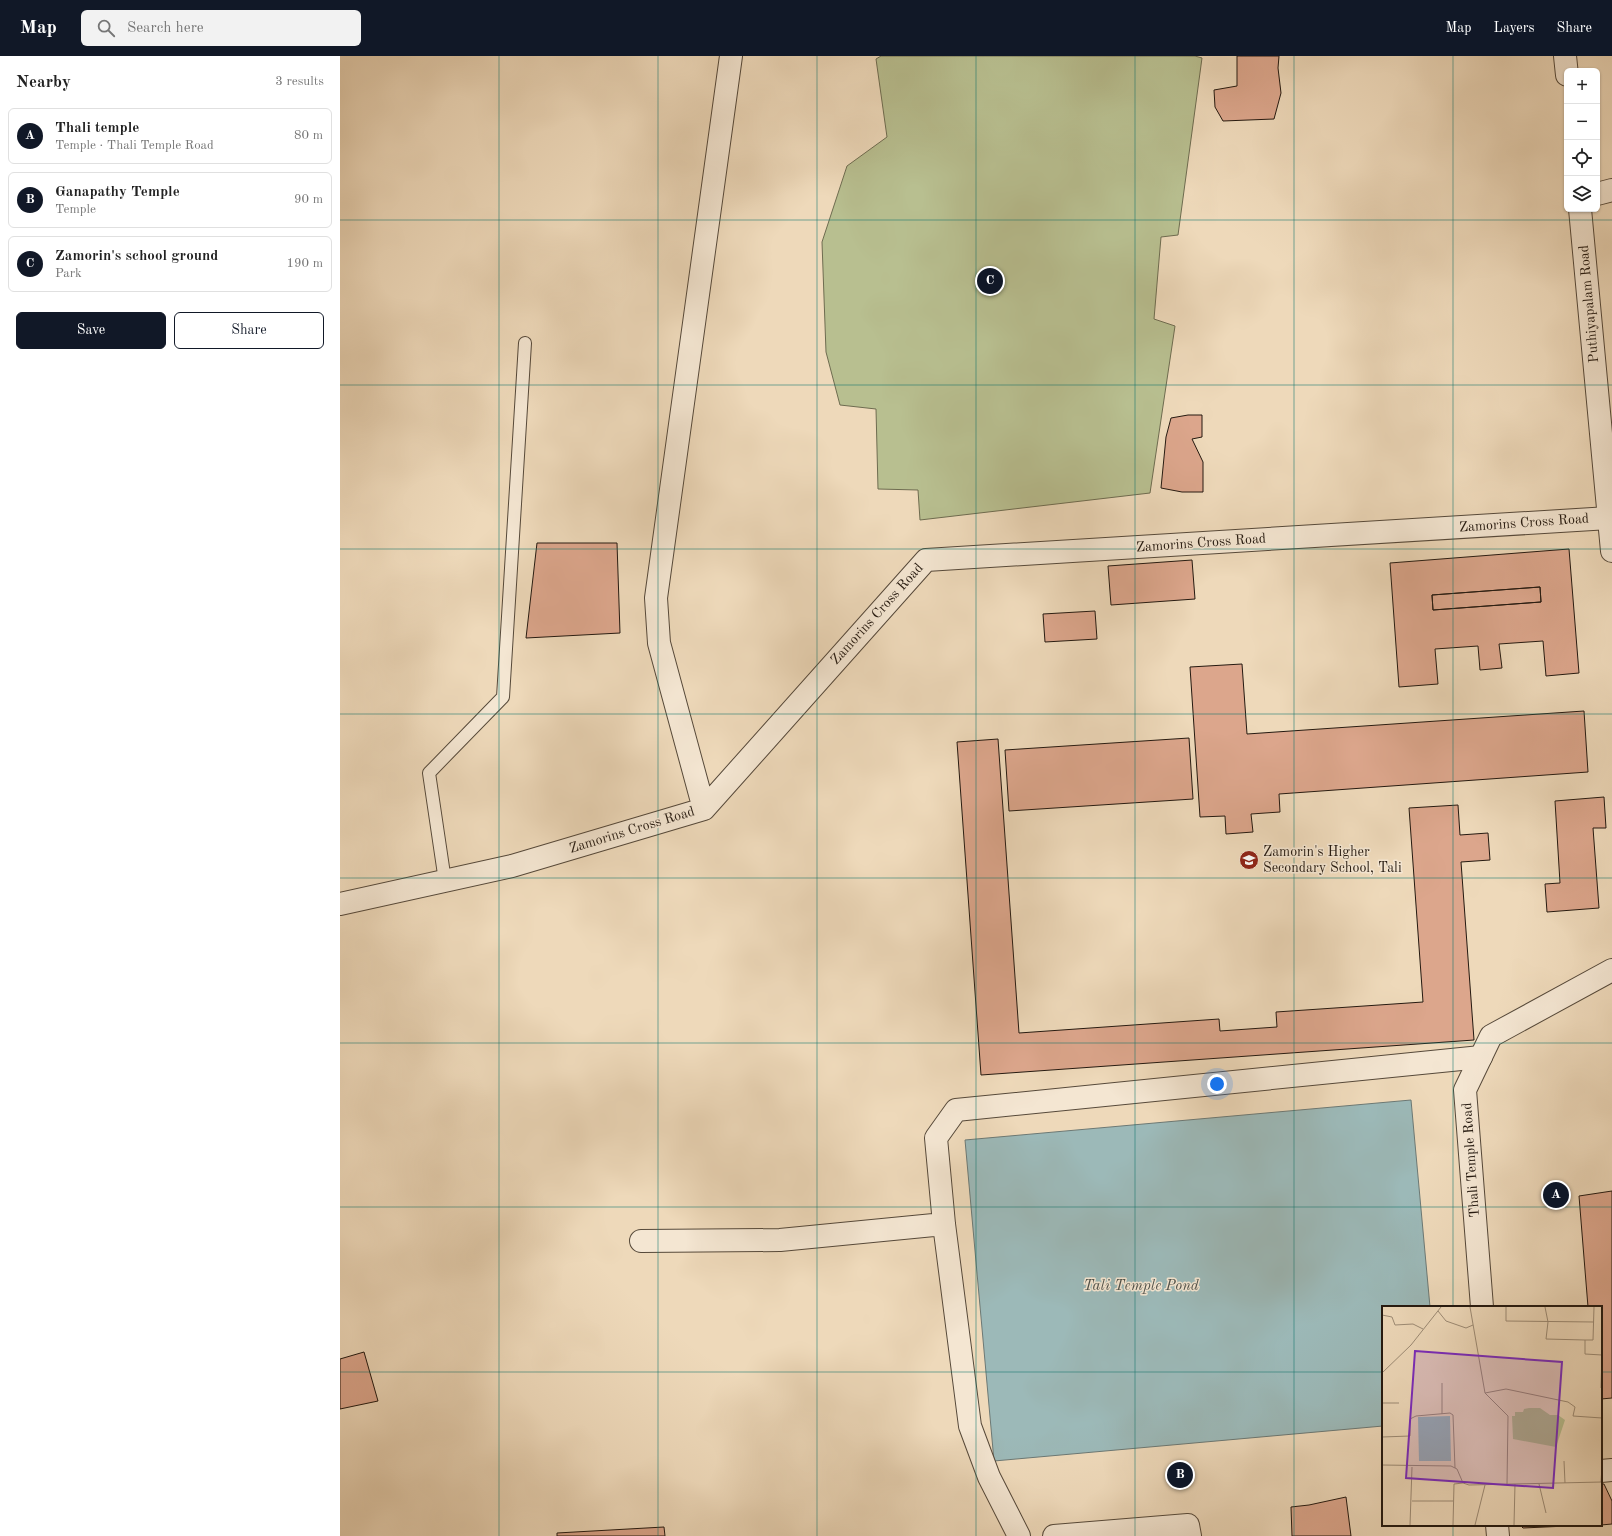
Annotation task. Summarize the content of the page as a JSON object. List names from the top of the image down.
{
  "streets": {
    "street": ["Puthiyapalam Road", "Zamorins Cross Road", "Thali Temple Road"]
  },
  "crossings": [
    ["Puthiyapalam Road", "Zamorins Cross Road"]
  ],
  "water": ["Tali Temple Pond"],
  "places": {
    "school or university": ["Zamorin's Higher Secondary School, Tali"]
  },
  "page": {
    "header": "Map",
    "search": "Search here",
    "nav": ["Map", "Layers", "Share"],
    "heading": ["Nearby", "3 results"],
    "map_buttons": ["+", "−"],
    "list": [
      {
        "mark": "A",
        "name": "Thali temple",
        "note": "Temple · Thali Temple Road",
        "value": "80 m"
      },
      {
        "mark": "B",
        "name": "Ganapathy Temple",
        "note": "Temple",
        "value": "90 m"
      },
      {
        "mark": "C",
        "name": "Zamorin's school ground",
        "note": "Park",
        "value": "190 m"
      }
    ],
    "pins": ["C", "A", "B"],
    "buttons": ["Save", "Share"]
  }
}
